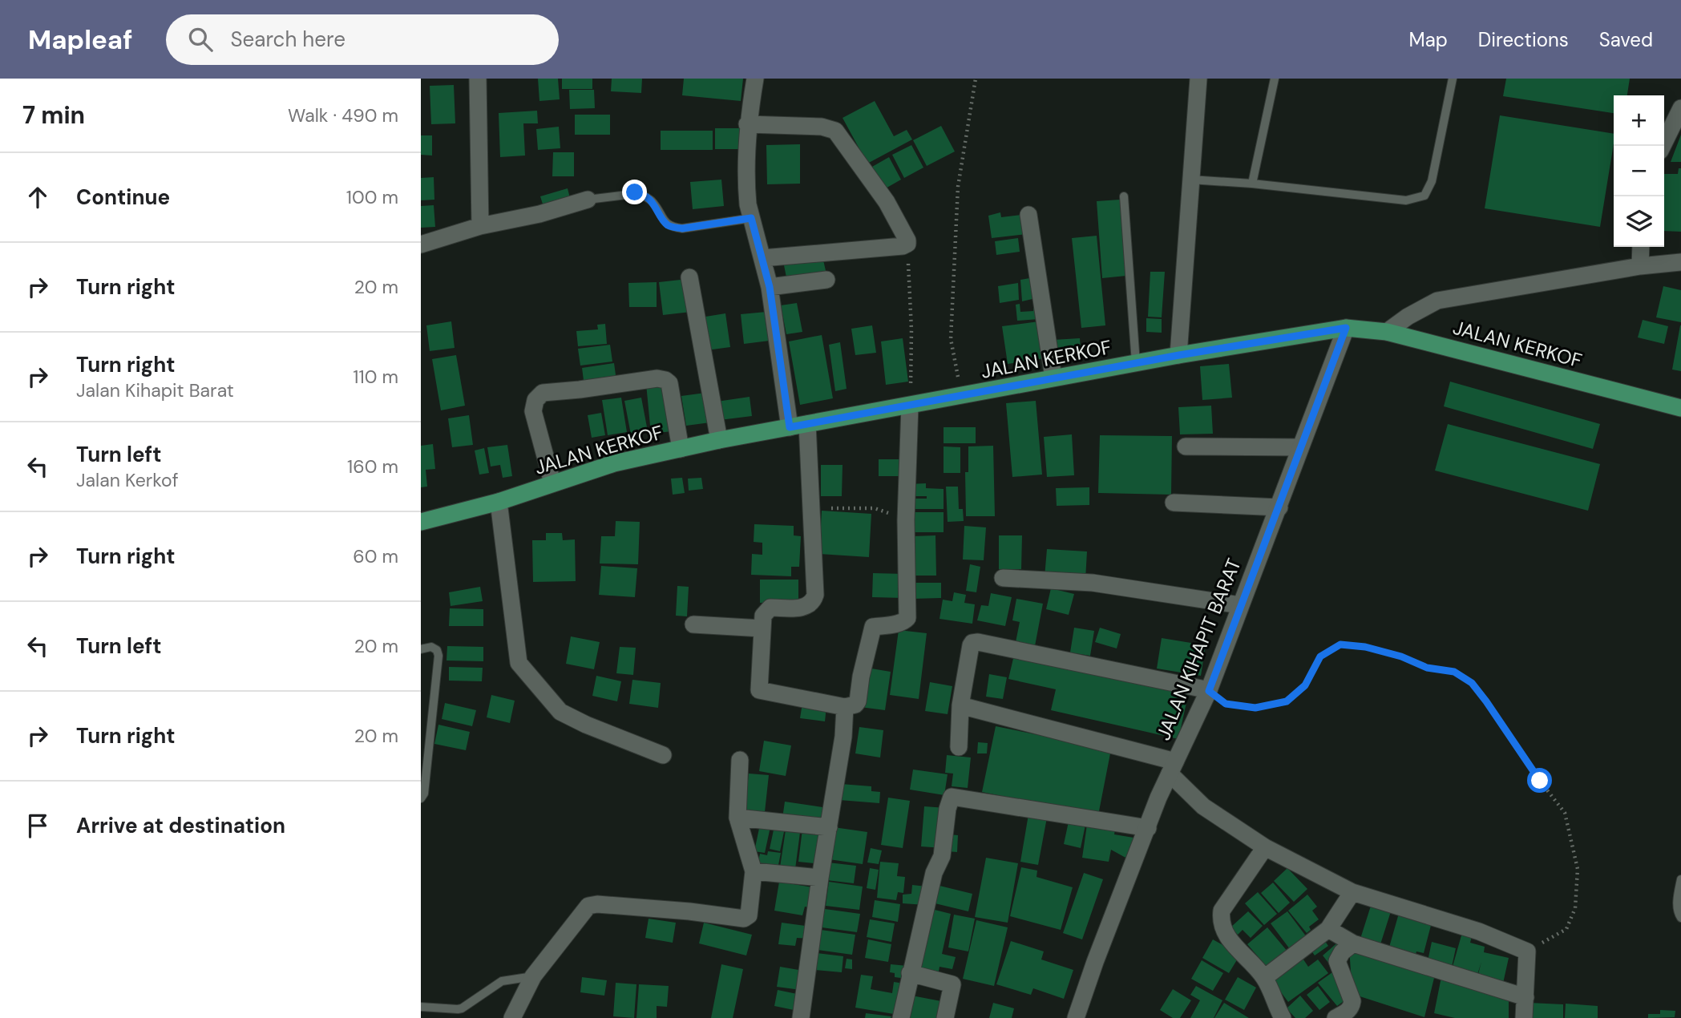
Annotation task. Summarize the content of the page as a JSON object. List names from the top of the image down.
{
  "streets": {
    "main road": ["JALAN KERKOF"],
    "street": ["JALAN KIHAPIT BARAT"]
  },
  "crossings": [
    ["JALAN KERKOF", "JALAN KIHAPIT BARAT"]
  ],
  "page": {
    "header": "Mapleaf",
    "search": "Search here",
    "nav": ["Map", "Directions", "Saved"],
    "heading": ["7 min", "Walk · 490 m"],
    "map_buttons": ["+", "−"],
    "list": [
      ["Continue", "100 m"],
      ["Turn right", "20 m"],
      ["Turn right", "Jalan Kihapit Barat", "110 m"],
      ["Turn left", "Jalan Kerkof", "160 m"],
      ["Turn right", "60 m"],
      ["Turn left", "20 m"],
      ["Turn right", "20 m"],
      "Arrive at destination"
    ]
  }
}
